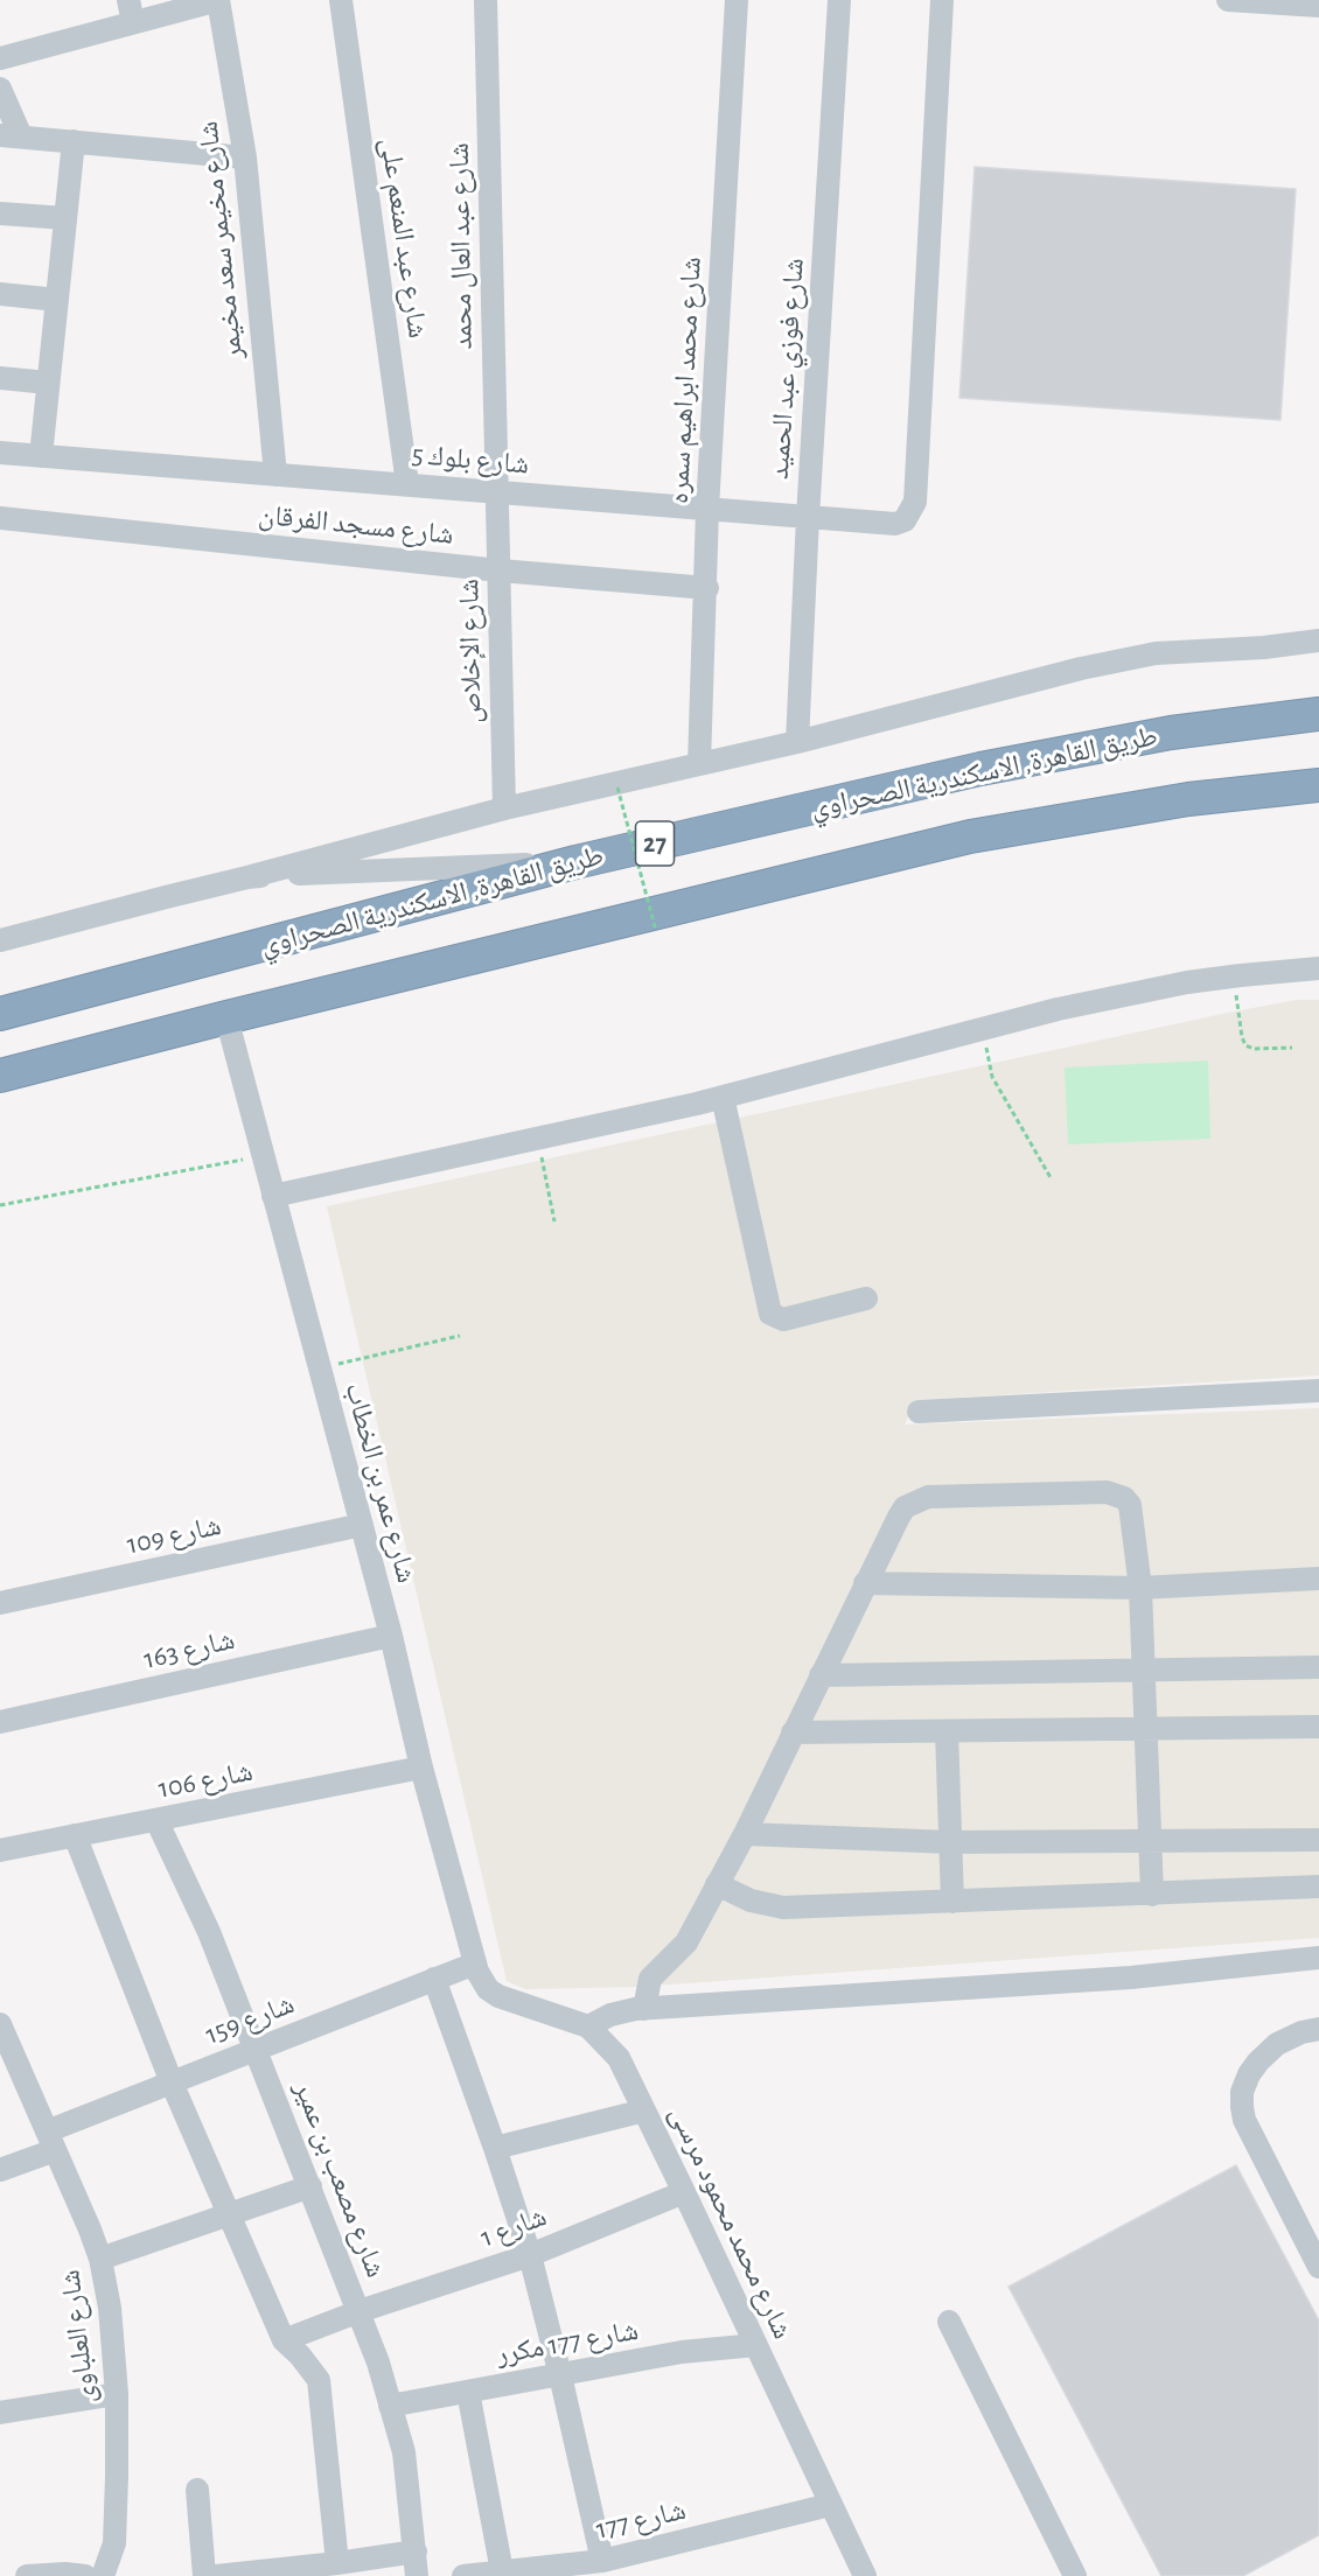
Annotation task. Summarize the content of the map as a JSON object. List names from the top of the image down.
{
  "streets": {
    "highway": ["طريق القاهرة, الاسكندرية الصحراوي", "27"],
    "street": [
      "شارع عبد المنعم على",
      "شارع مخيمر سعد مخيمر",
      "شارع عبد العال محمد",
      "شارع فوزي عبد الحميد",
      "شارع محمد ابراهيم سمره",
      "شارع بلوك 5",
      "شارع مسجد الفرقان",
      "شارع الإخلاص",
      "شارع عمر بن الخطاب",
      "شارع 109",
      "شارع 163",
      "شارع 106",
      "شارع 159",
      "شارع مصعب بن عمير",
      "شارع محمد محمود مرسى",
      "شارع 1",
      "شارع العلباوى",
      "شارع 177 مكرر",
      "شارع 177"
    ]
  },
  "crossings": [
    ["شارع عبد المنعم على", "شارع بلوك 5"],
    ["شارع مخيمر سعد مخيمر", "شارع بلوك 5"],
    ["شارع عبد العال محمد", "شارع بلوك 5"],
    ["شارع عبد العال محمد", "شارع الإخلاص"],
    ["شارع فوزي عبد الحميد", "شارع بلوك 5"],
    ["شارع محمد ابراهيم سمره", "شارع بلوك 5"],
    ["شارع محمد ابراهيم سمره", "شارع مسجد الفرقان"],
    ["شارع بلوك 5", "شارع الإخلاص"],
    ["شارع مسجد الفرقان", "شارع الإخلاص"],
    ["27", "شارع عمر بن الخطاب"],
    ["شارع عمر بن الخطاب", "شارع 109"],
    ["شارع عمر بن الخطاب", "شارع 163"],
    ["شارع عمر بن الخطاب", "شارع 106"],
    ["شارع عمر بن الخطاب", "شارع 159"],
    ["شارع عمر بن الخطاب", "شارع محمد محمود مرسى"],
    ["شارع 106", "شارع مصعب بن عمير"],
    ["شارع 159", "شارع مصعب بن عمير"],
    ["شارع 159", "شارع محمد محمود مرسى"],
    ["شارع 159", "شارع العلباوى"],
    ["شارع مصعب بن عمير", "شارع 1"],
    ["شارع مصعب بن عمير", "شارع 177 مكرر"],
    ["شارع محمد محمود مرسى", "شارع 1"],
    ["شارع محمد محمود مرسى", "شارع 177 مكرر"],
    ["شارع محمد محمود مرسى", "شارع 177"]
  ]
}
